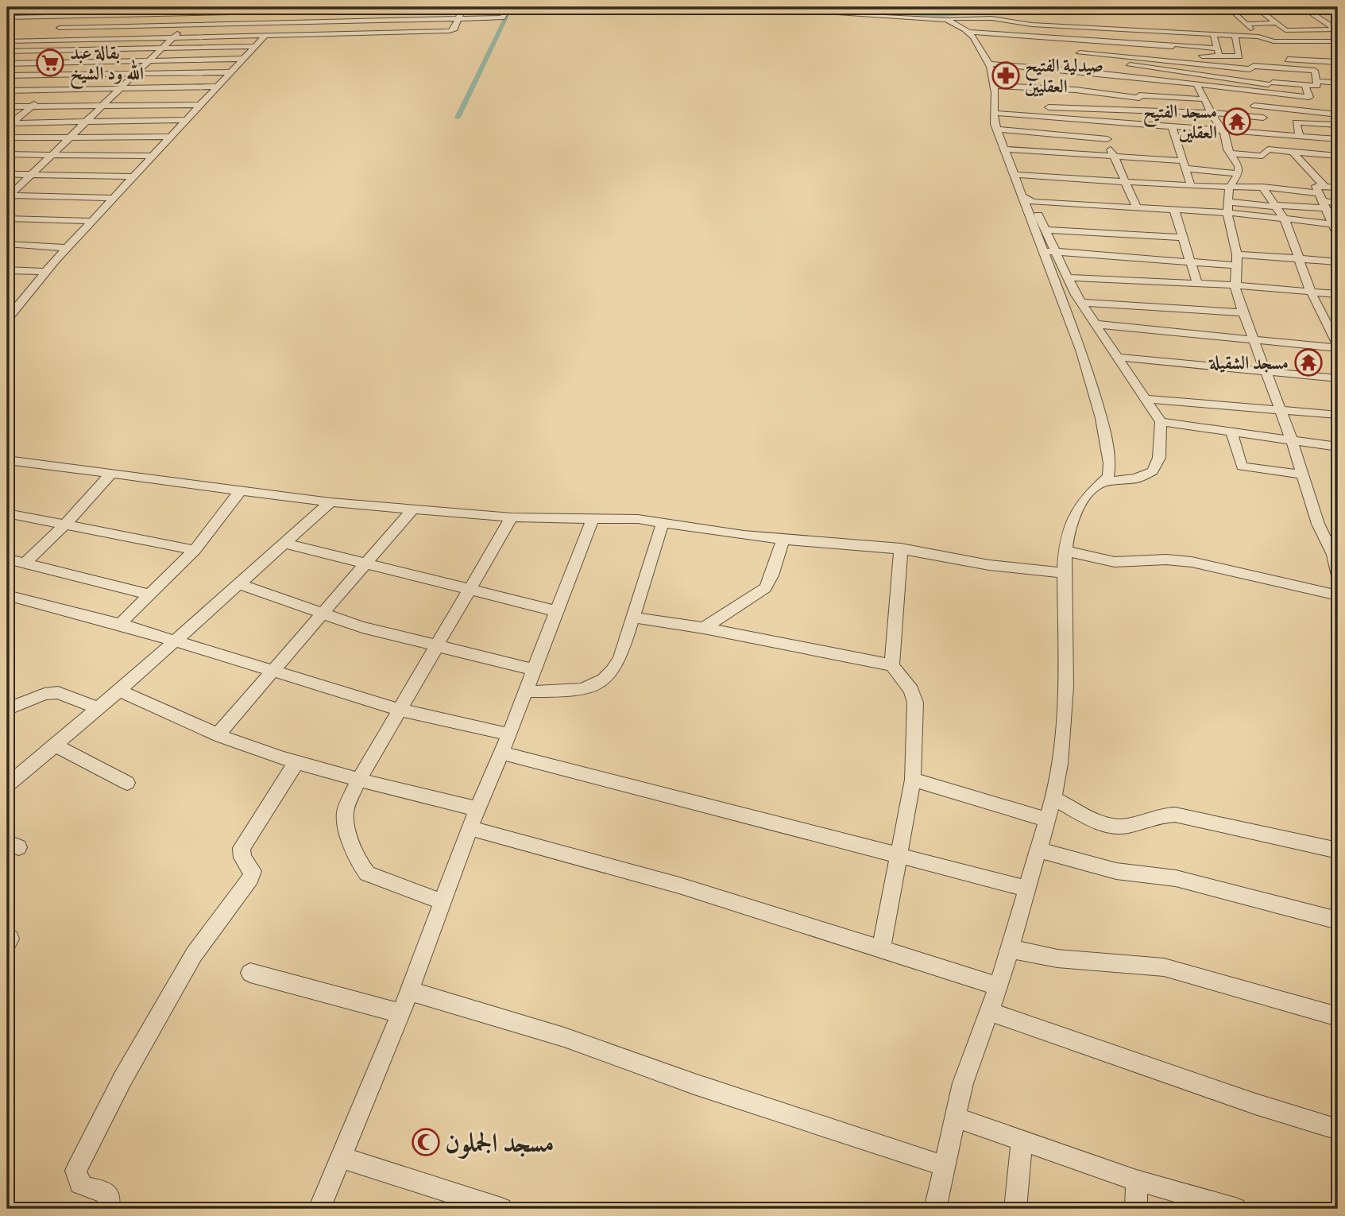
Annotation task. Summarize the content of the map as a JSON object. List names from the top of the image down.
{
  "places": {
    "supermarket": ["بقالة عبد الله ود الشيخ"],
    "pharmacy": ["صيدلية الفتيح العقليين"],
    "temple": ["مسجد الفتيح العقلين", "مسجد الشقيلة"],
    "mosque": ["مسجد الجملون"]
  }
}
